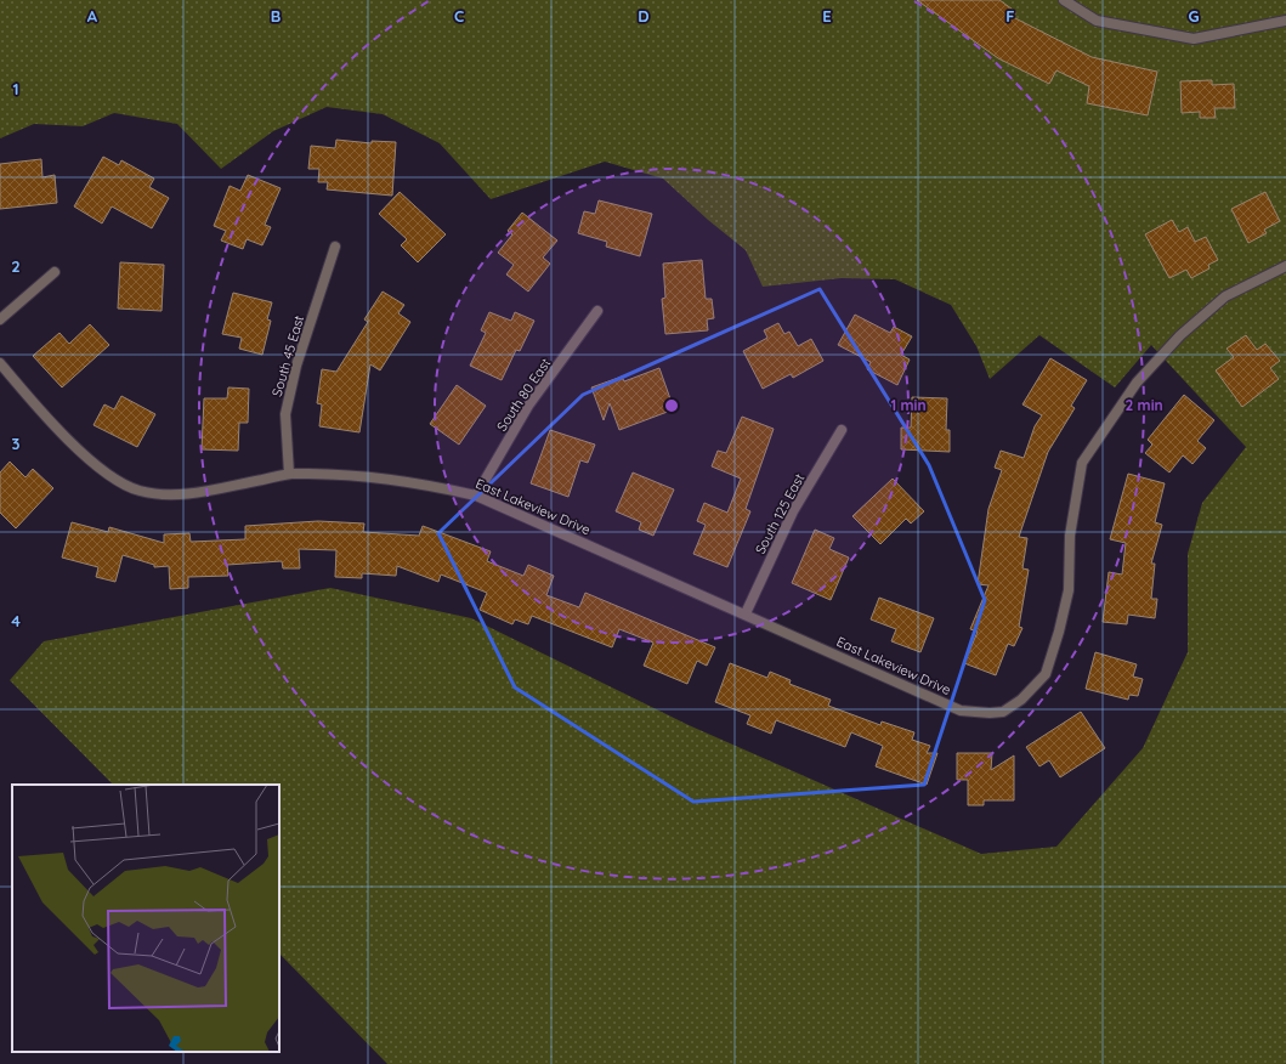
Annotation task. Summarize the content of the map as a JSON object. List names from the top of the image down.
{
  "streets": {
    "street": [
      "South 45 East",
      "South 80 East",
      "East Lakeview Drive",
      "South 125 East"
    ]
  },
  "crossings": [
    ["South 45 East", "East Lakeview Drive"],
    ["South 80 East", "East Lakeview Drive"],
    ["East Lakeview Drive", "South 125 East"]
  ],
  "grid": {
    "columns": [
      "A",
      "B",
      "C",
      "D",
      "E",
      "F",
      "G"
    ],
    "rows": [
      "1",
      "2",
      "3",
      "4"
    ]
  },
  "rings": ["1 min", "2 min"]
}
